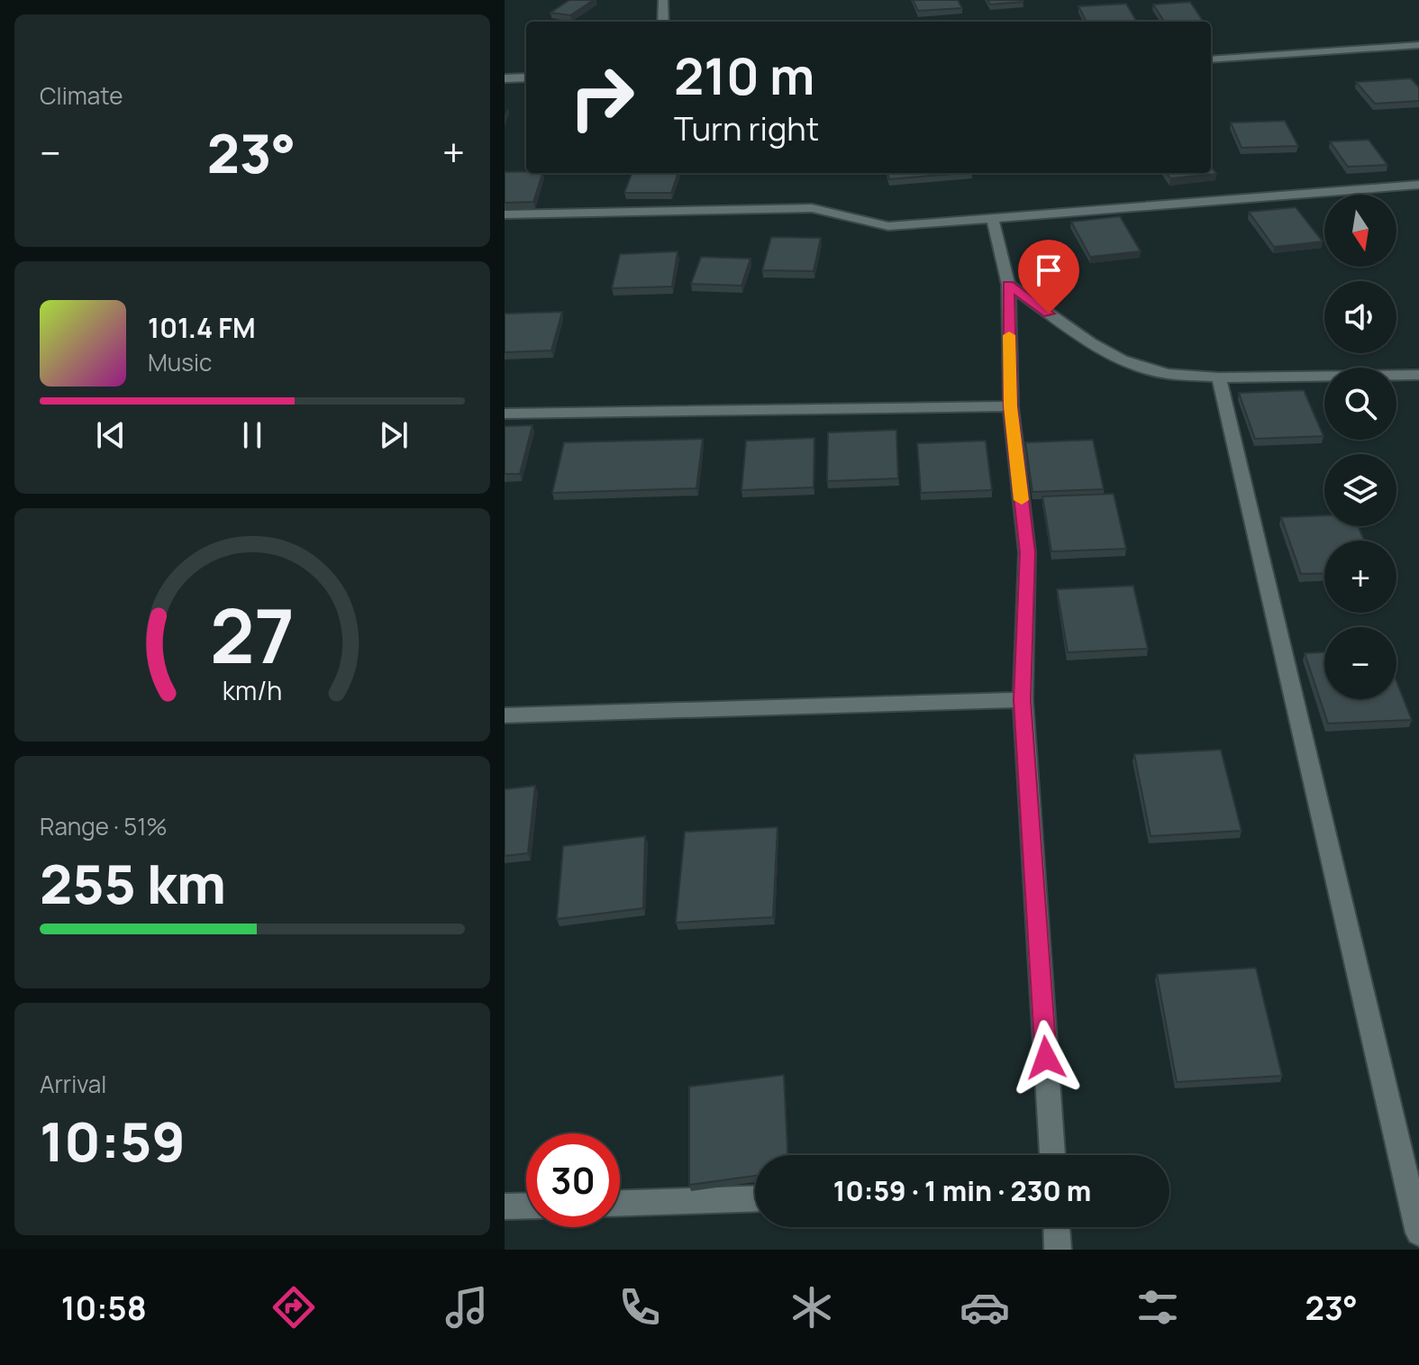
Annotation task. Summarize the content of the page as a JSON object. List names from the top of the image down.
{
  "north": "bottom",
  "page": {
    "tile": [
      "Climate",
      ["Range · 51%", "255 km"],
      ["Arrival", "10:59"]
    ],
    "turn": ["210 m", "Turn right"],
    "heat": ["−", "23°", "+"],
    "map_buttons": ["+", "−"],
    "song": ["101.4 FM", "Music"],
    "limit": "30",
    "trip": "10:59 · 1 min · 230 m",
    "tabs": ["10:58", "23°"],
    "gauge": ["27", "km/h"]
  }
}
